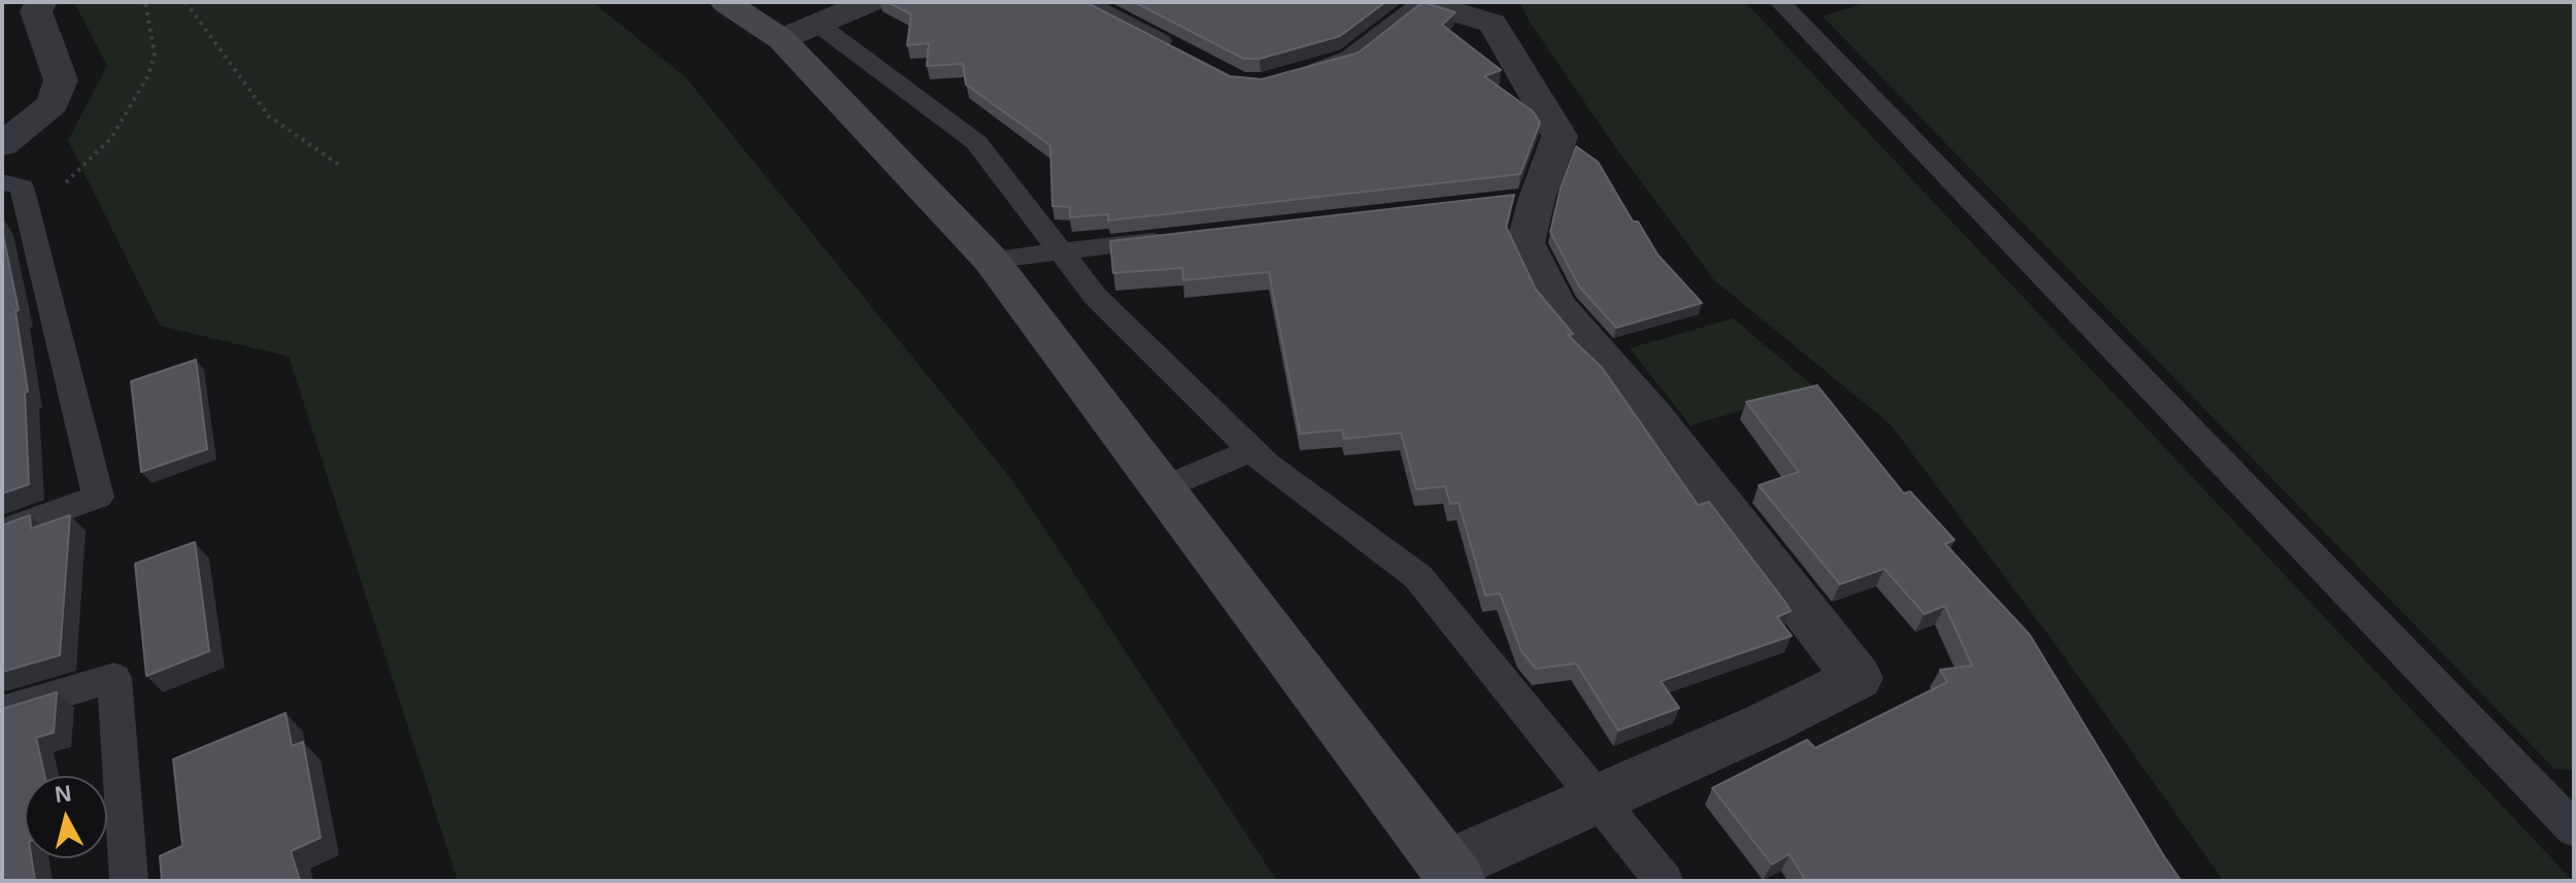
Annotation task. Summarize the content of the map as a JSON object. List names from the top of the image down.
{
  "north": "top"
}
